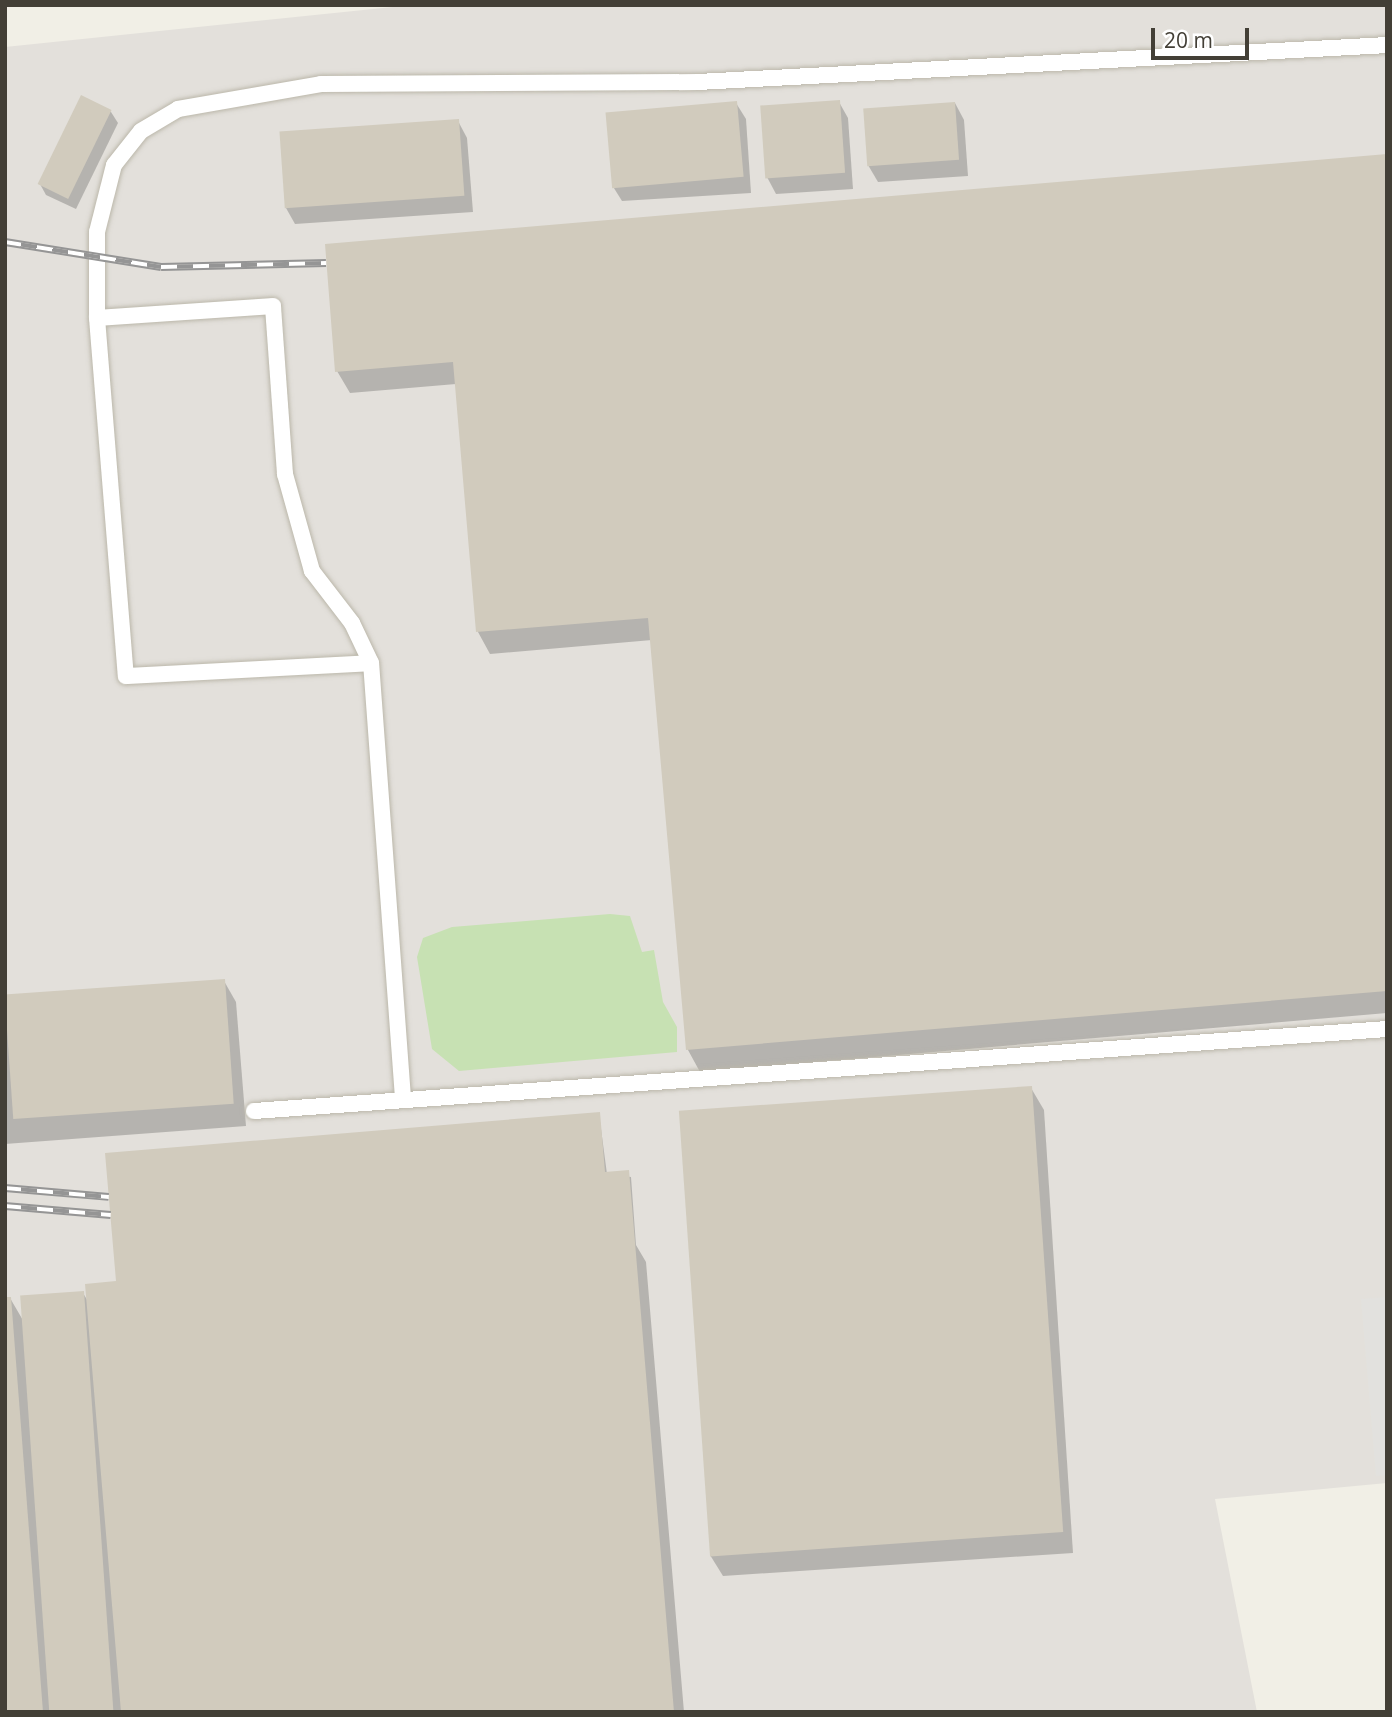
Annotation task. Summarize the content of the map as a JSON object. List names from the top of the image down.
{
  "scale_bar": "20 m"
}
